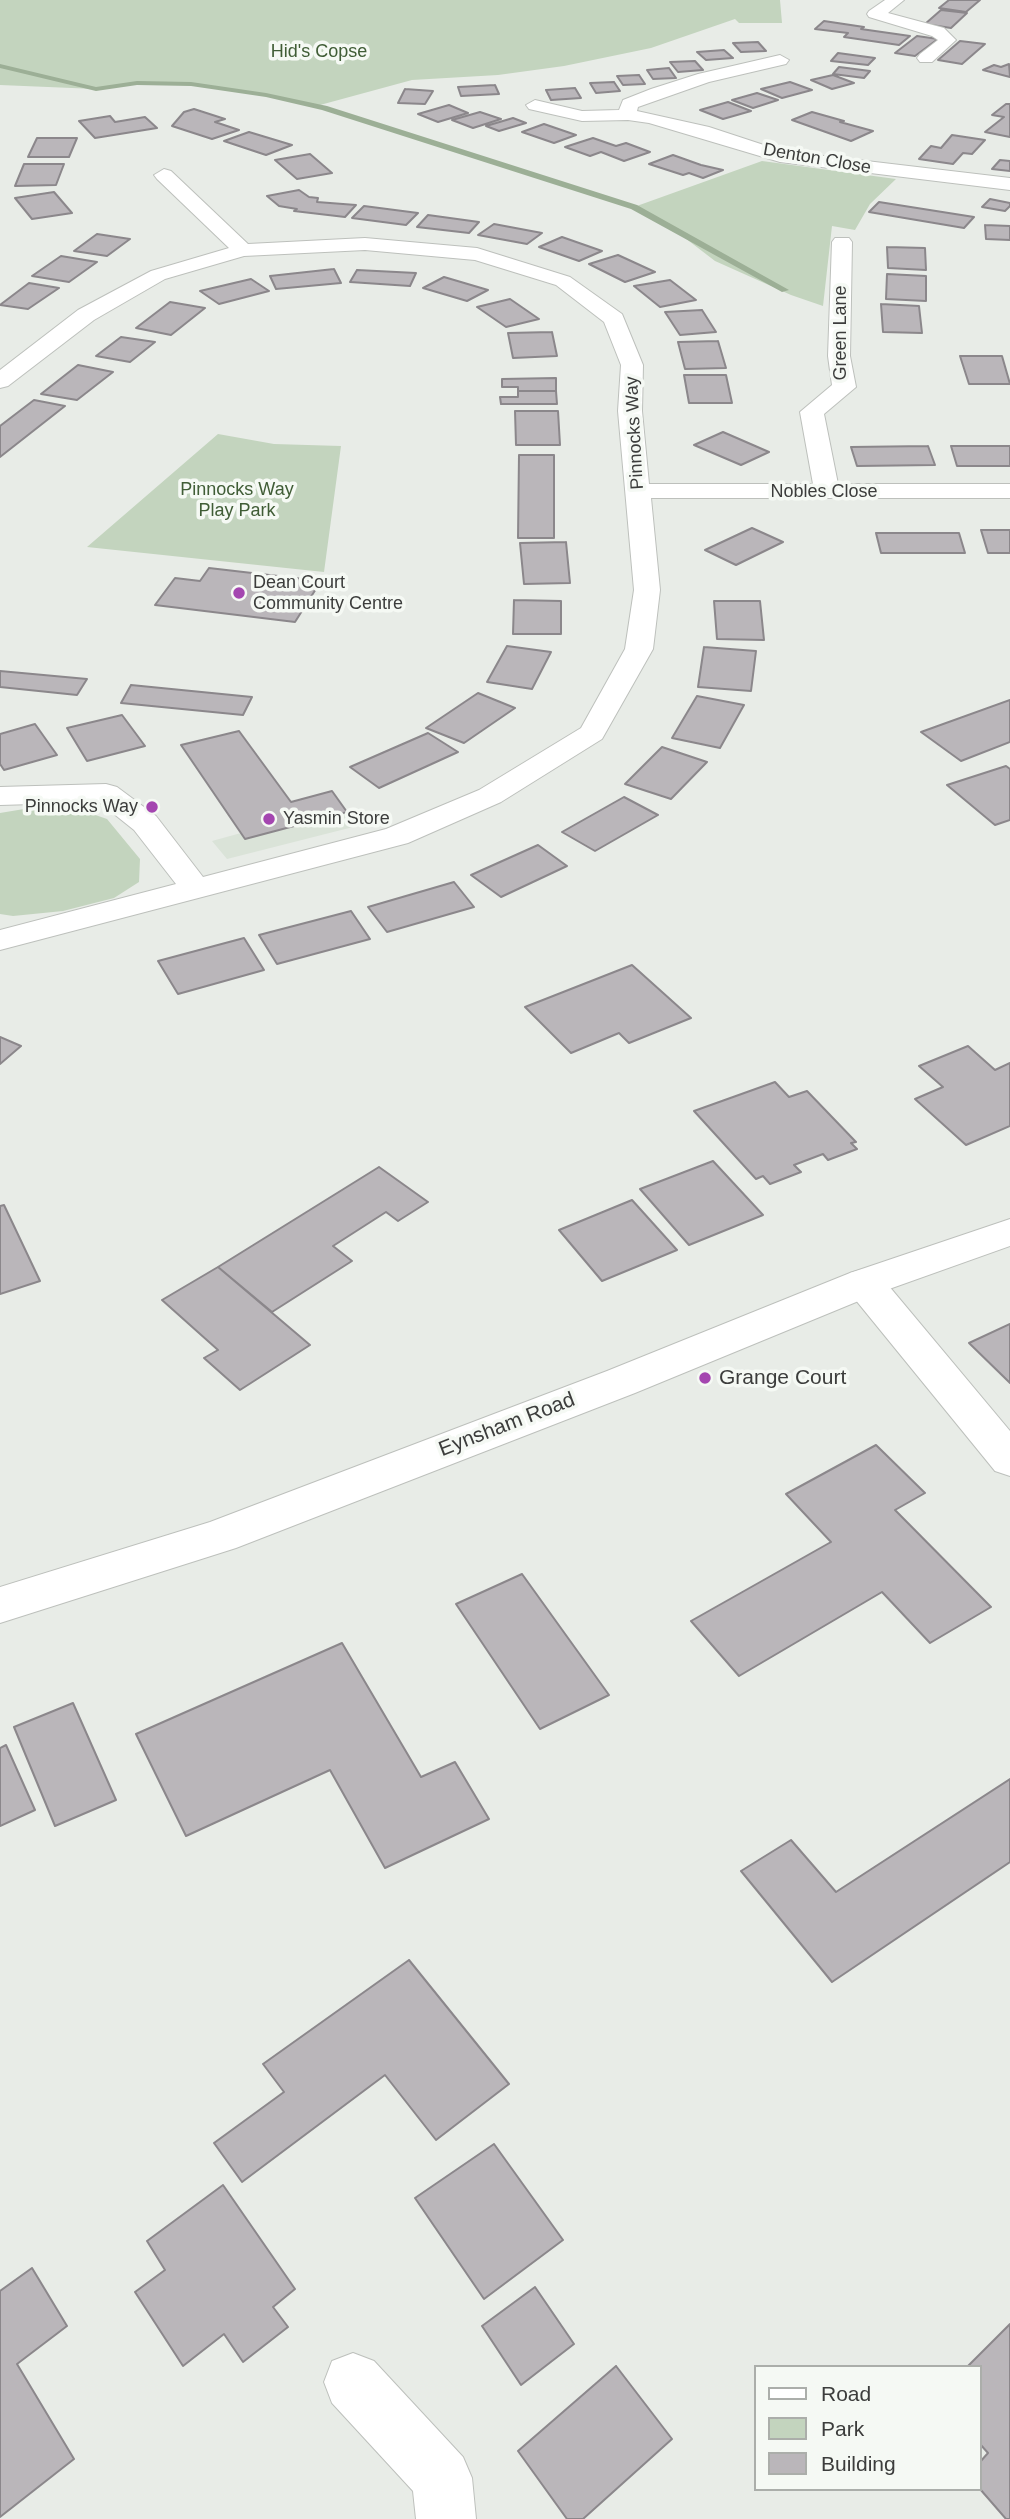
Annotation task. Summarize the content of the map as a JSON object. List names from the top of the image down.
{
  "streets": {
    "street": [
      "Denton Close",
      "Green Lane",
      "Pinnocks Way",
      "Nobles Close",
      "Eynsham Road"
    ]
  },
  "crossings": [
    ["Green Lane", "Nobles Close"],
    ["Pinnocks Way", "Nobles Close"]
  ],
  "parks": ["Hid's Copse", "Pinnocks Way Play Park"],
  "places": [
    "Dean Court Community Centre",
    "Pinnocks Way",
    "Yasmin Store",
    "Grange Court"
  ],
  "legend": ["Road", "Park", "Building"]
}
